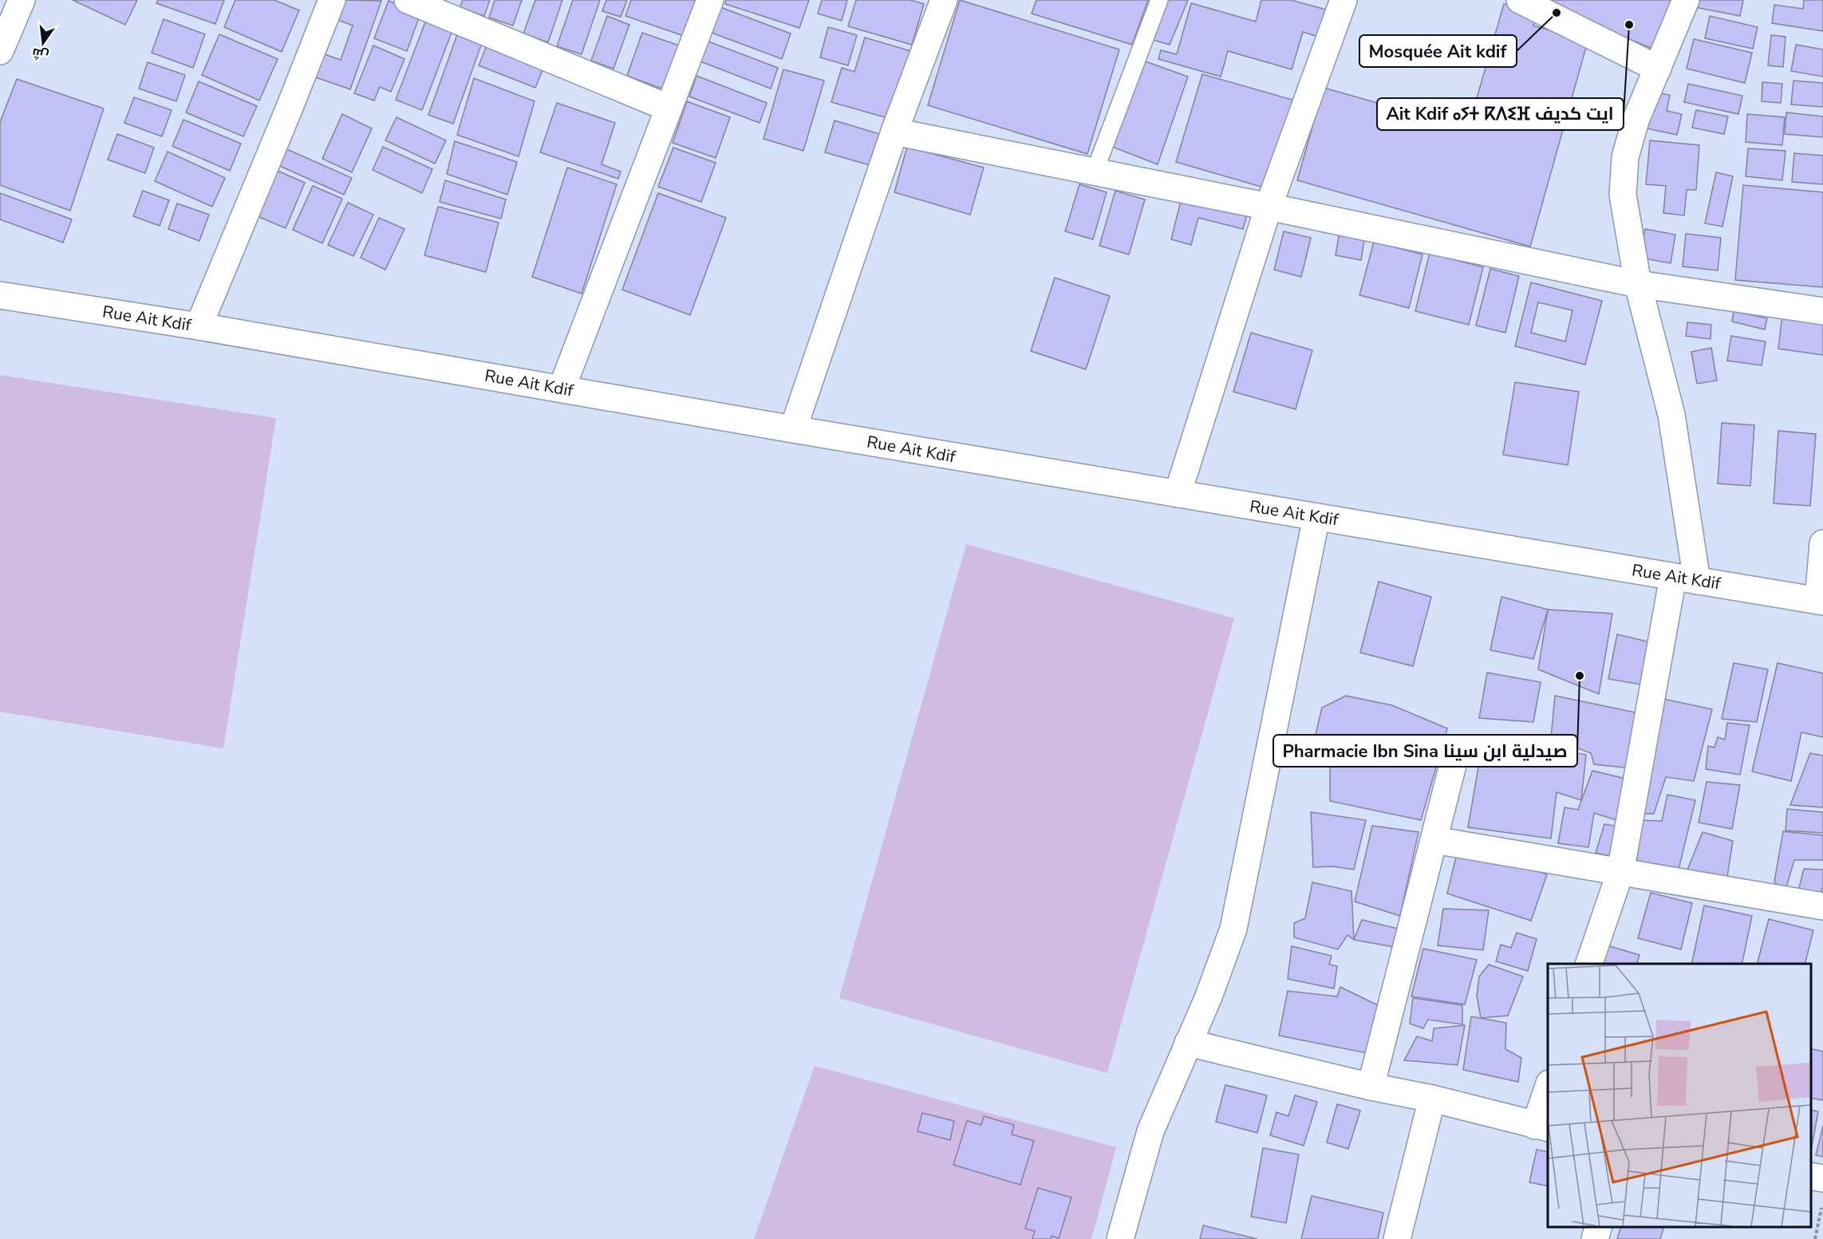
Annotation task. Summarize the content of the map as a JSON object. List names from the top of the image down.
{
  "streets": {
    "street": ["Rue Ait Kdif"]
  },
  "places": ["Mosquée Ait kdif", "Ait Kdif ⴰⵢⵜ ⴽⴷⵉⴼ ايت كديف", "Pharmacie Ibn Sina صيدلية ابن سينا"],
  "north": "bottom"
}
